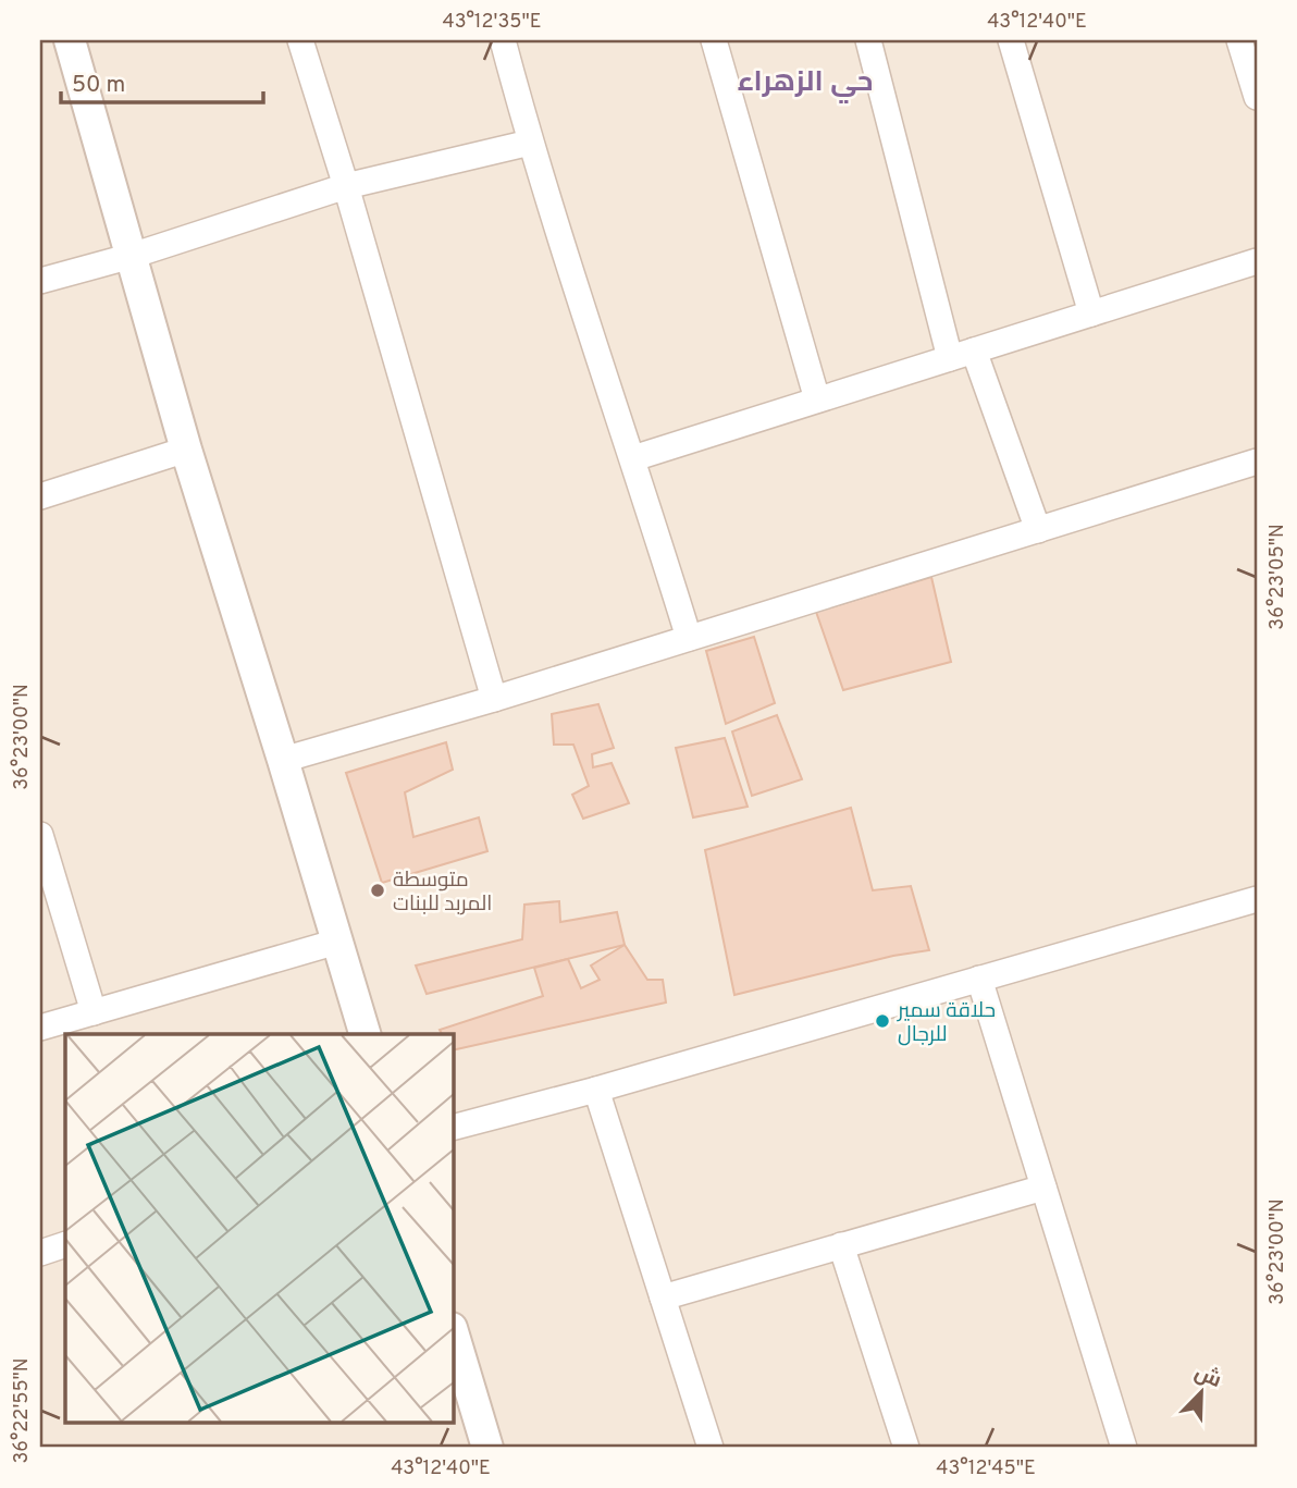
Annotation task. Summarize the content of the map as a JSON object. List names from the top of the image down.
{
  "districts": ["حي الزهراء"],
  "places": ["متوسطة المربد للبنات", "حلاقة سمير للرجال"],
  "scale_bar": "50 m",
  "north": "top right",
  "coordinates": [
    "43°12'35\"E",
    "43°12'40\"E",
    "36°23'05\"N",
    "36°23'00\"N",
    "36°22'55\"N",
    "43°12'45\"E"
  ]
}
